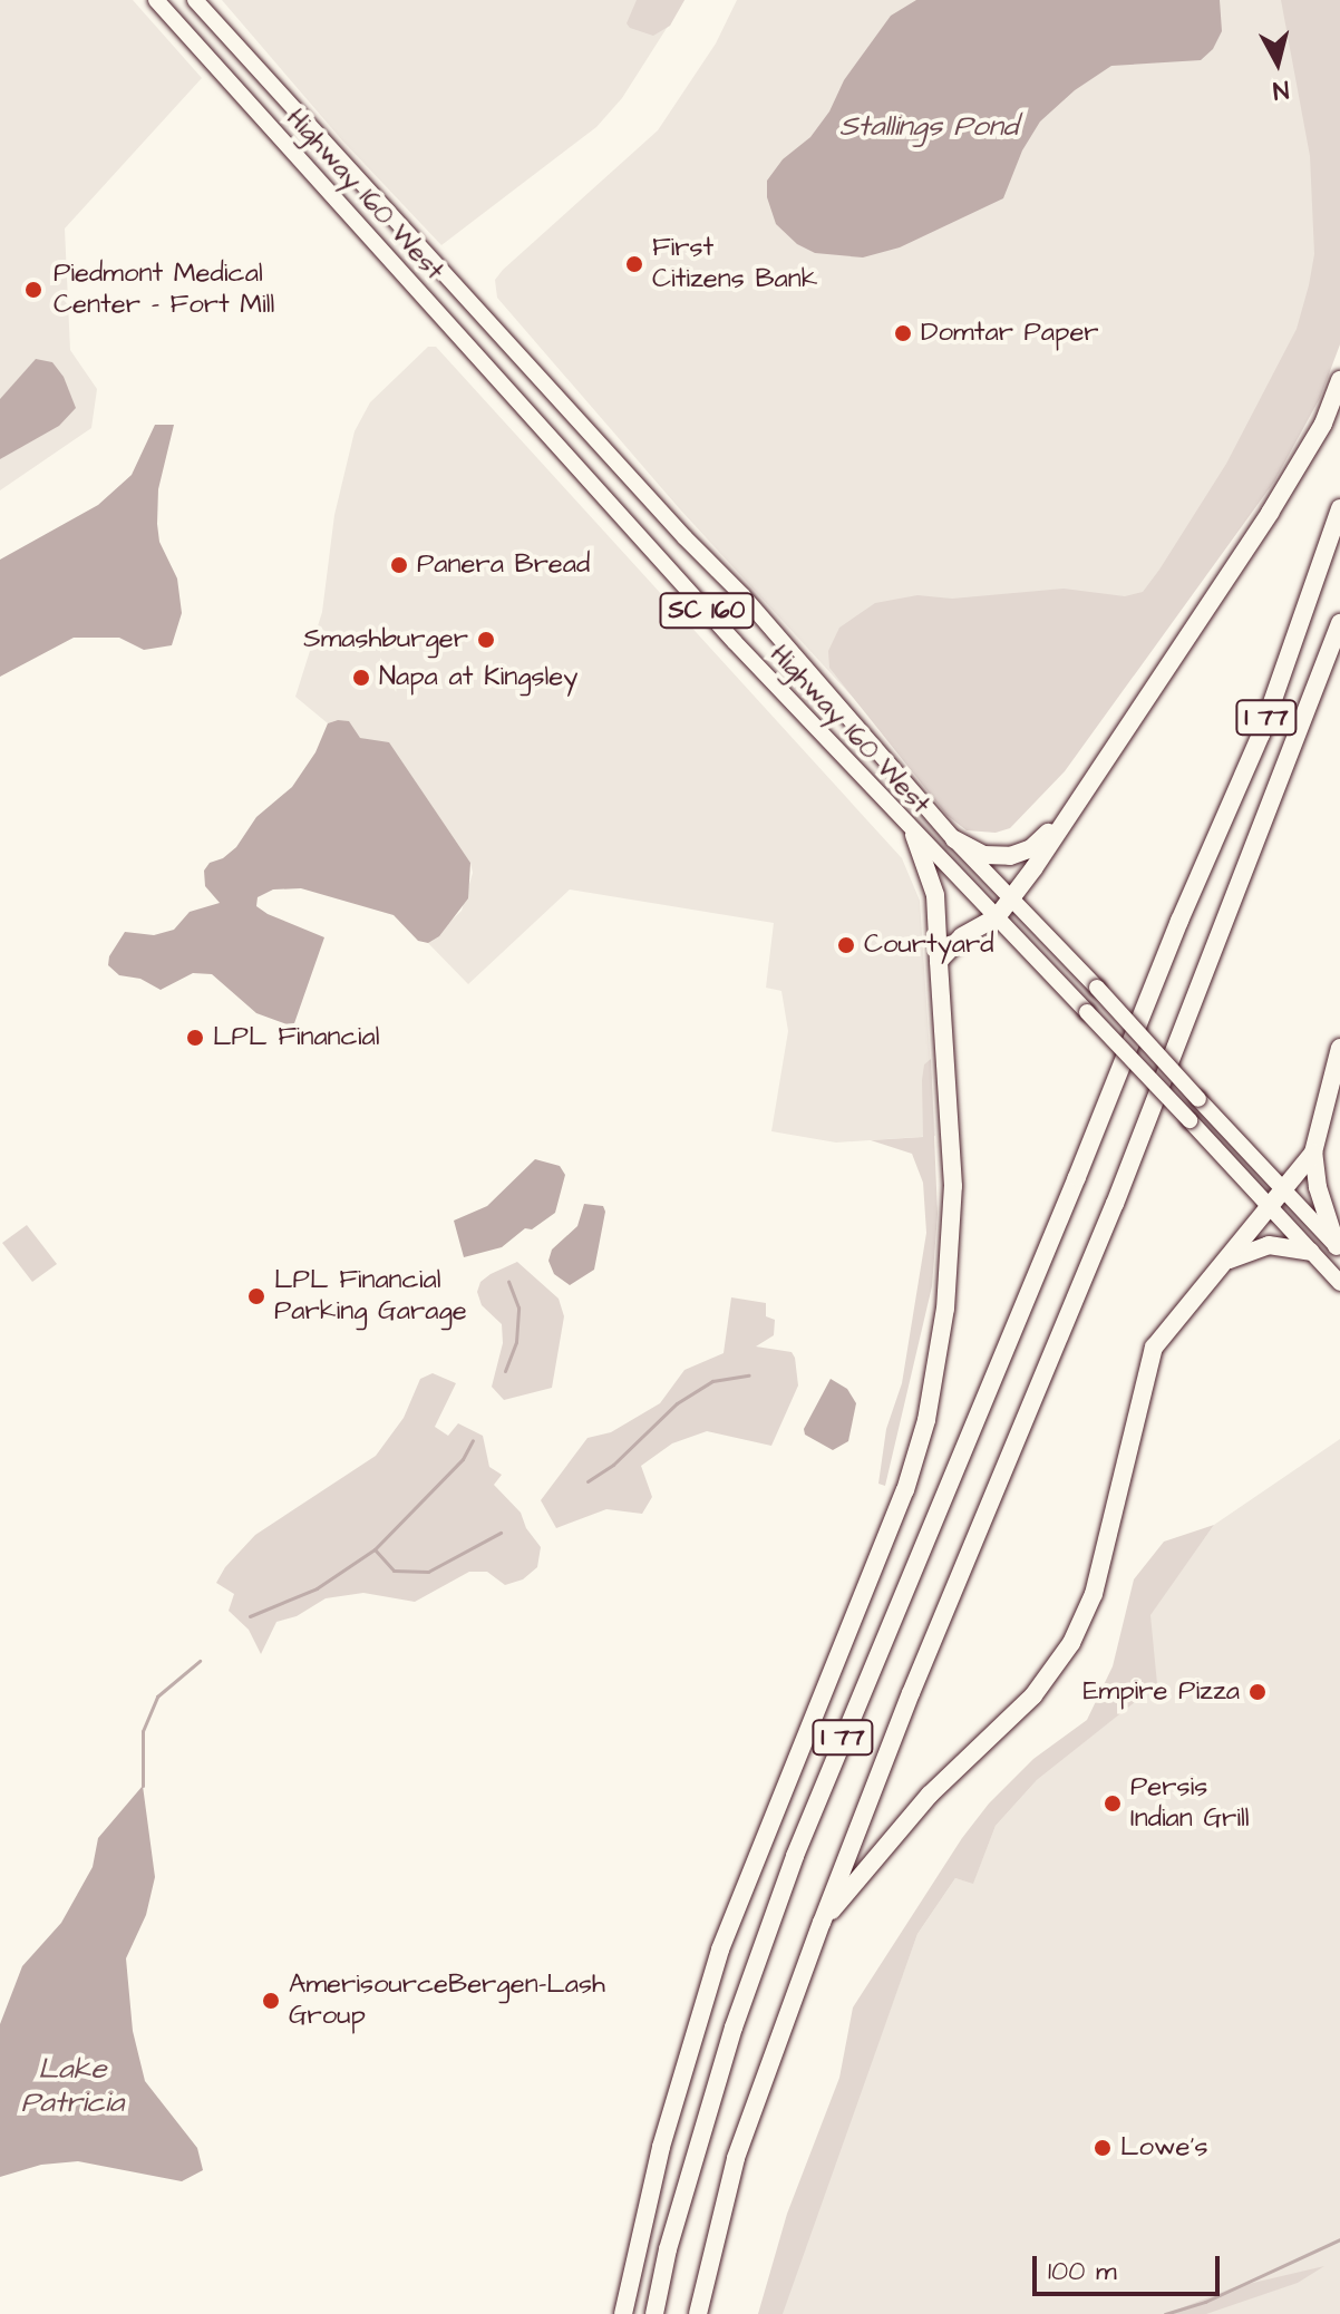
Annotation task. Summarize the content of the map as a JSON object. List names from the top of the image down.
{
  "streets": {
    "highway": ["I 77"],
    "main road": ["Highway 160 West", "SC 160"]
  },
  "water": ["Stallings Pond", "Lake Patricia"],
  "places": [
    "First Citizens Bank",
    "Piedmont Medical Center – Fort Mill",
    "Domtar Paper",
    "Panera Bread",
    "Smashburger",
    "Napa at Kingsley",
    "Courtyard",
    "LPL Financial",
    "LPL Financial Parking Garage",
    "Empire Pizza",
    "Persis Indian Grill",
    "AmerisourceBergen-Lash Group",
    "Lowe's"
  ],
  "scale_bar": "100 m",
  "north": "bottom"
}
